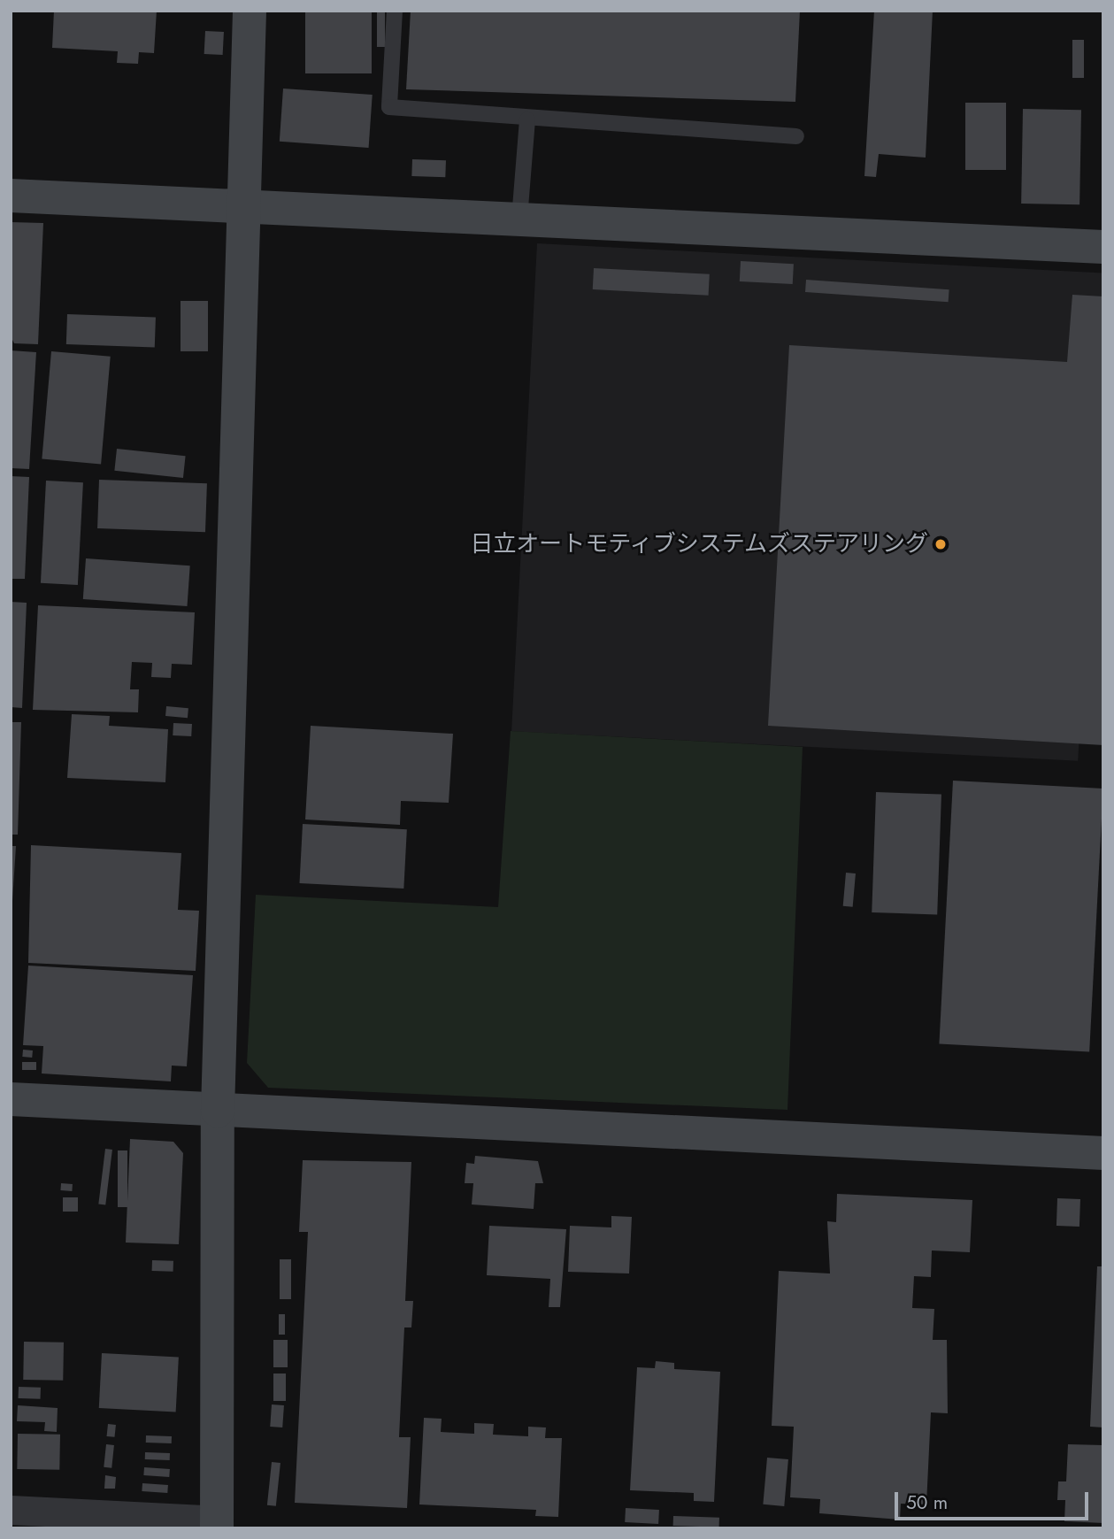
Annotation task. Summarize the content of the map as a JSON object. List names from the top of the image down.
{
  "places": ["日立オートモティブシステムズステアリング"],
  "scale_bar": "50 m"
}
